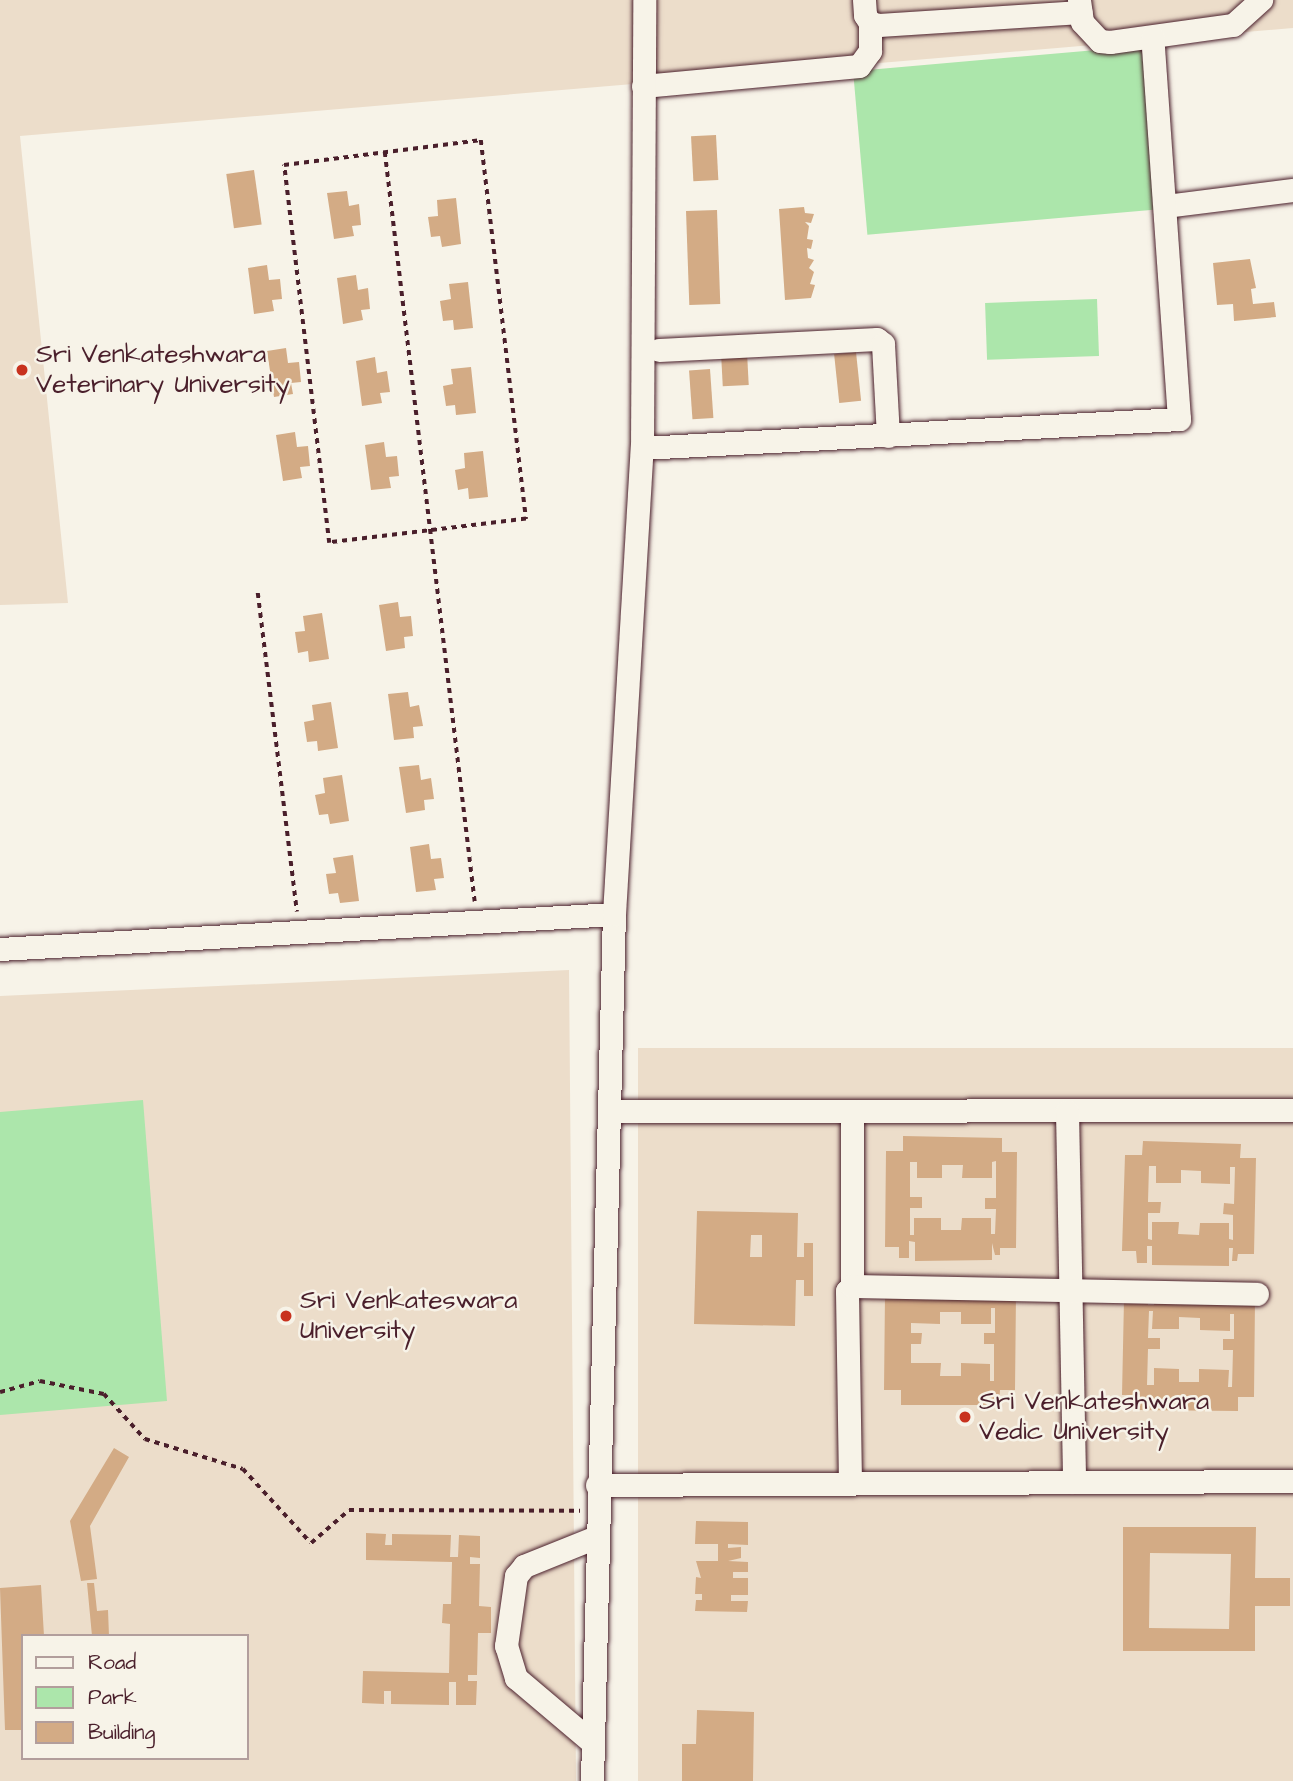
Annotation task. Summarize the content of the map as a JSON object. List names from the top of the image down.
{
  "places": ["Sri Venkateshwara Veterinary University", "Sri Venkateswara University", "Sri Venkateshwara Vedic University"],
  "legend": ["Road", "Park", "Building"]
}
